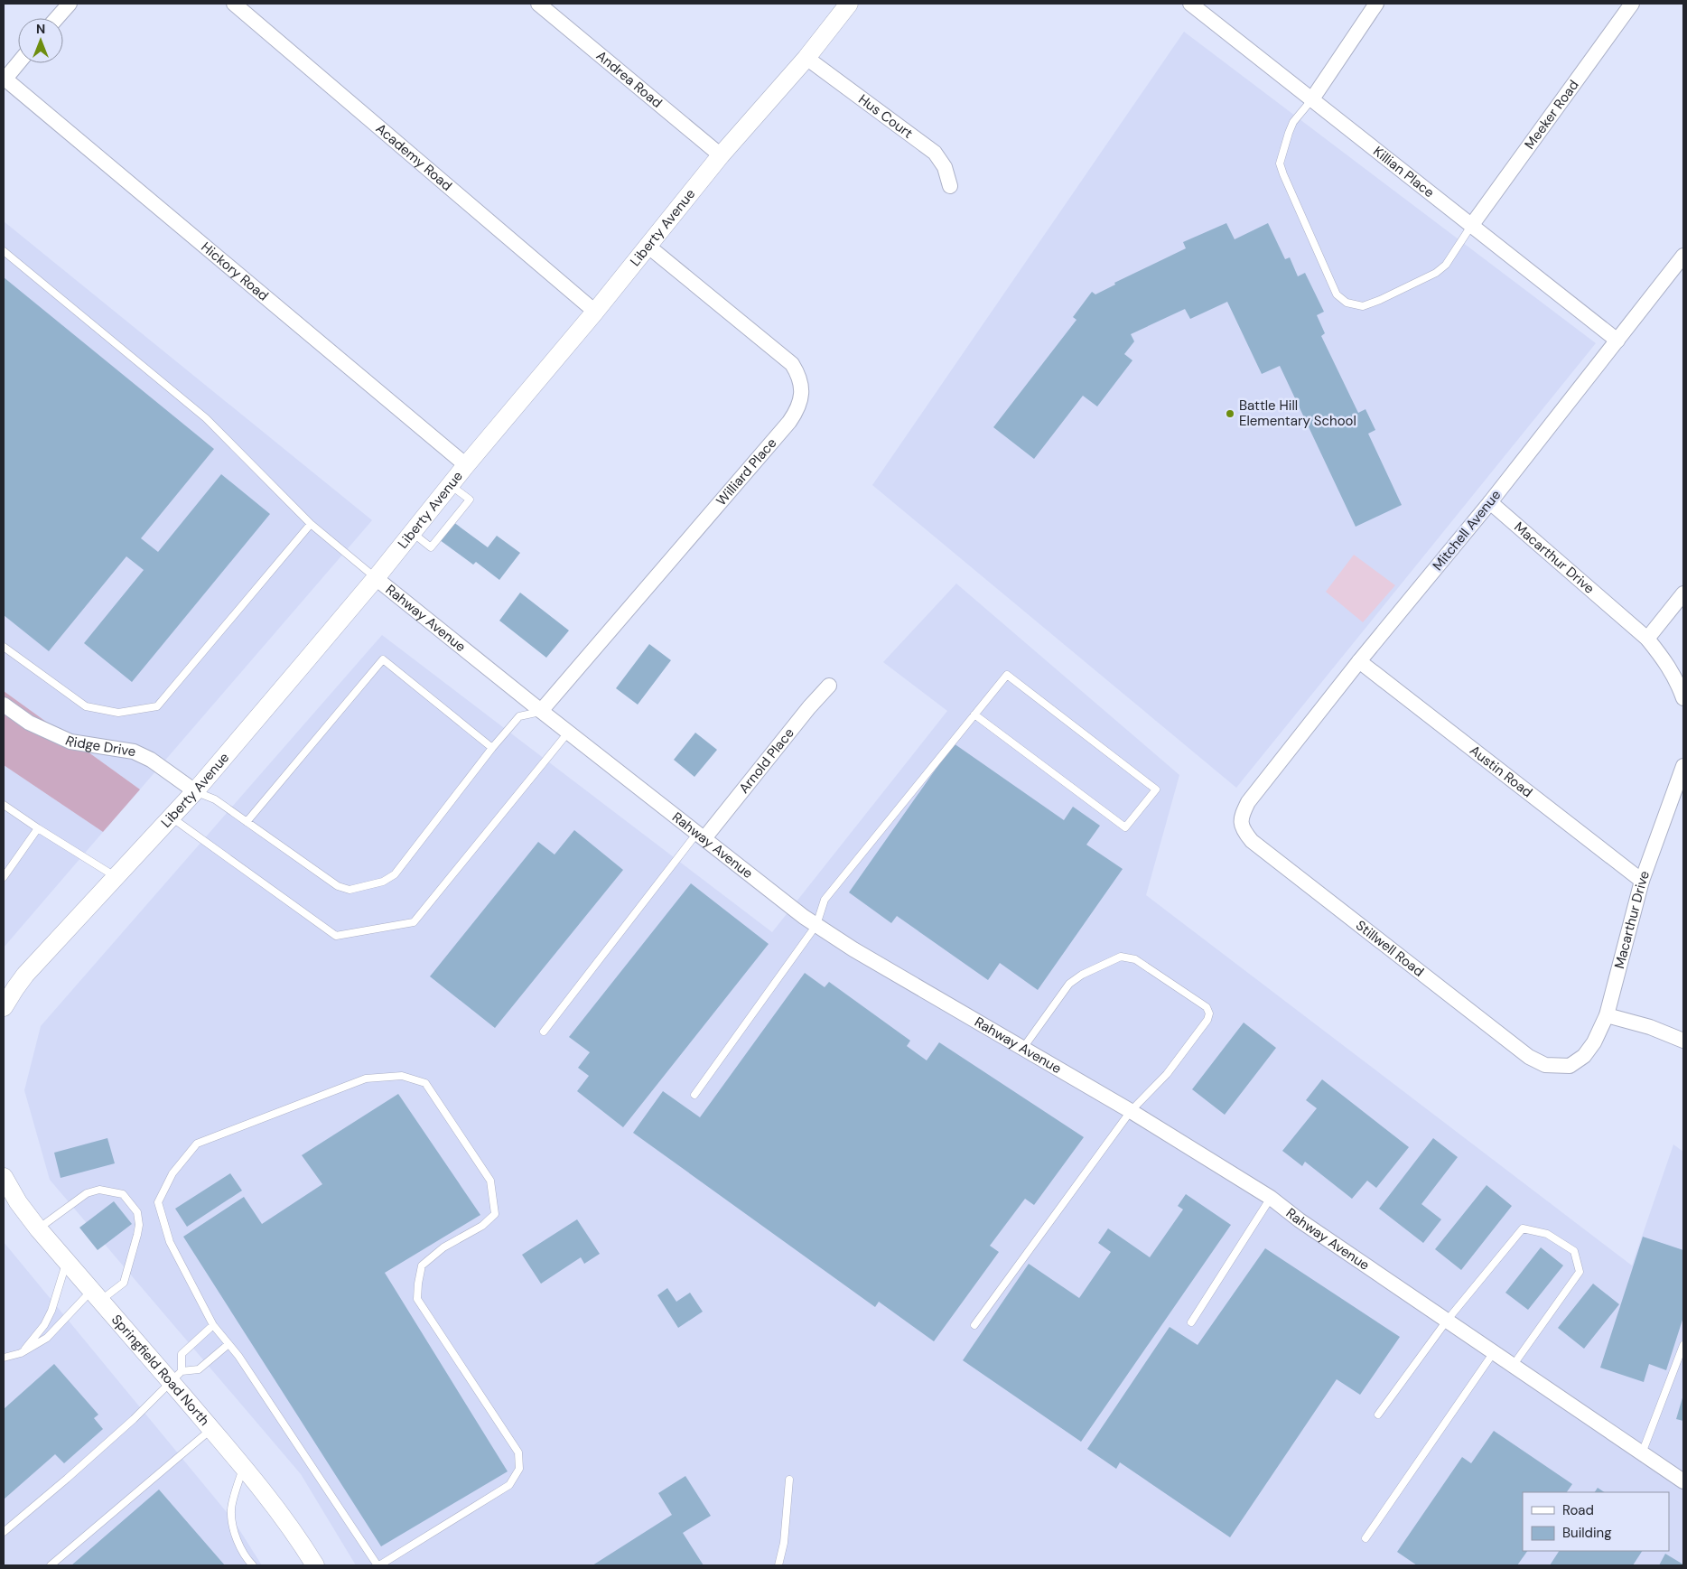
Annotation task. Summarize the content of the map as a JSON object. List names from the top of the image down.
{
  "streets": {
    "street": [
      "Andrea Road",
      "Meeker Road",
      "Hus Court",
      "Academy Road",
      "Killian Place",
      "Liberty Avenue",
      "Hickory Road",
      "Williard Place",
      "Mitchell Avenue",
      "Macarthur Drive",
      "Rahway Avenue",
      "Ridge Drive",
      "Arnold Place",
      "Austin Road",
      "Stillwell Road",
      "Springfield Road North"
    ]
  },
  "crossings": [
    ["Andrea Road", "Liberty Avenue"],
    ["Meeker Road", "Killian Place"],
    ["Hus Court", "Liberty Avenue"],
    ["Academy Road", "Liberty Avenue"],
    ["Killian Place", "Mitchell Avenue"],
    ["Liberty Avenue", "Hickory Road"],
    ["Liberty Avenue", "Williard Place"],
    ["Liberty Avenue", "Rahway Avenue"],
    ["Liberty Avenue", "Ridge Drive"],
    ["Williard Place", "Rahway Avenue"],
    ["Mitchell Avenue", "Macarthur Drive"],
    ["Mitchell Avenue", "Austin Road"],
    ["Mitchell Avenue", "Stillwell Road"],
    ["Macarthur Drive", "Austin Road"],
    ["Macarthur Drive", "Stillwell Road"],
    ["Rahway Avenue", "Arnold Place"]
  ],
  "places": ["Battle Hill Elementary School"],
  "legend": ["Road", "Building"],
  "north": "top"
}
